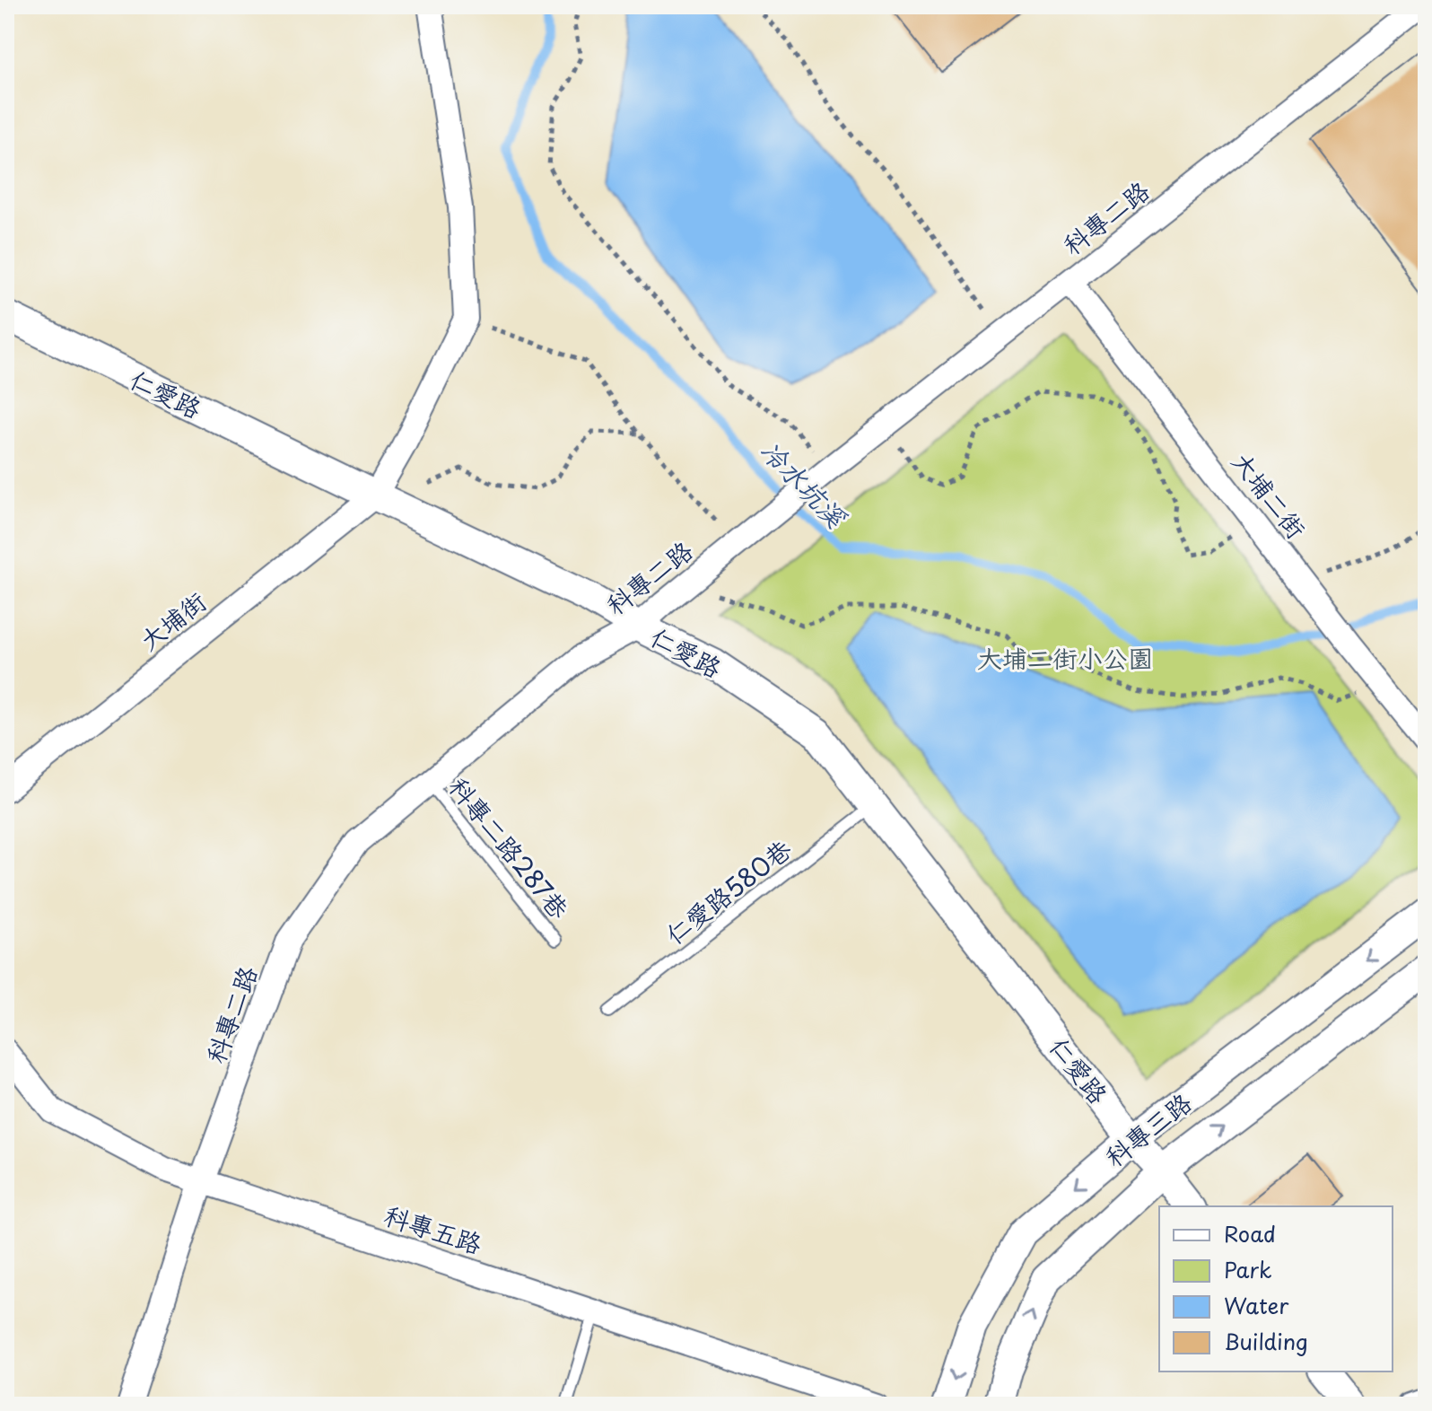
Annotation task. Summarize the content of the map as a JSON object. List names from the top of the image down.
{
  "streets": {
    "street": [
      "科專二路",
      "仁愛路",
      "大埔二街",
      "大埔街",
      "科專三路",
      "科專五路"
    ],
    "lane": ["科專二路287巷", "仁愛路580巷"]
  },
  "crossings": [
    ["科專二路", "仁愛路"],
    ["科專二路", "大埔二街"],
    ["科專二路", "科專二路287巷"],
    ["科專二路", "科專五路"],
    ["仁愛路", "大埔街"],
    ["仁愛路", "仁愛路580巷"],
    ["仁愛路", "科專三路"]
  ],
  "water": ["冷水坑溪"],
  "parks": ["大埔二街小公園"],
  "legend": [
    "Road",
    "Park",
    "Water",
    "Building"
  ]
}
